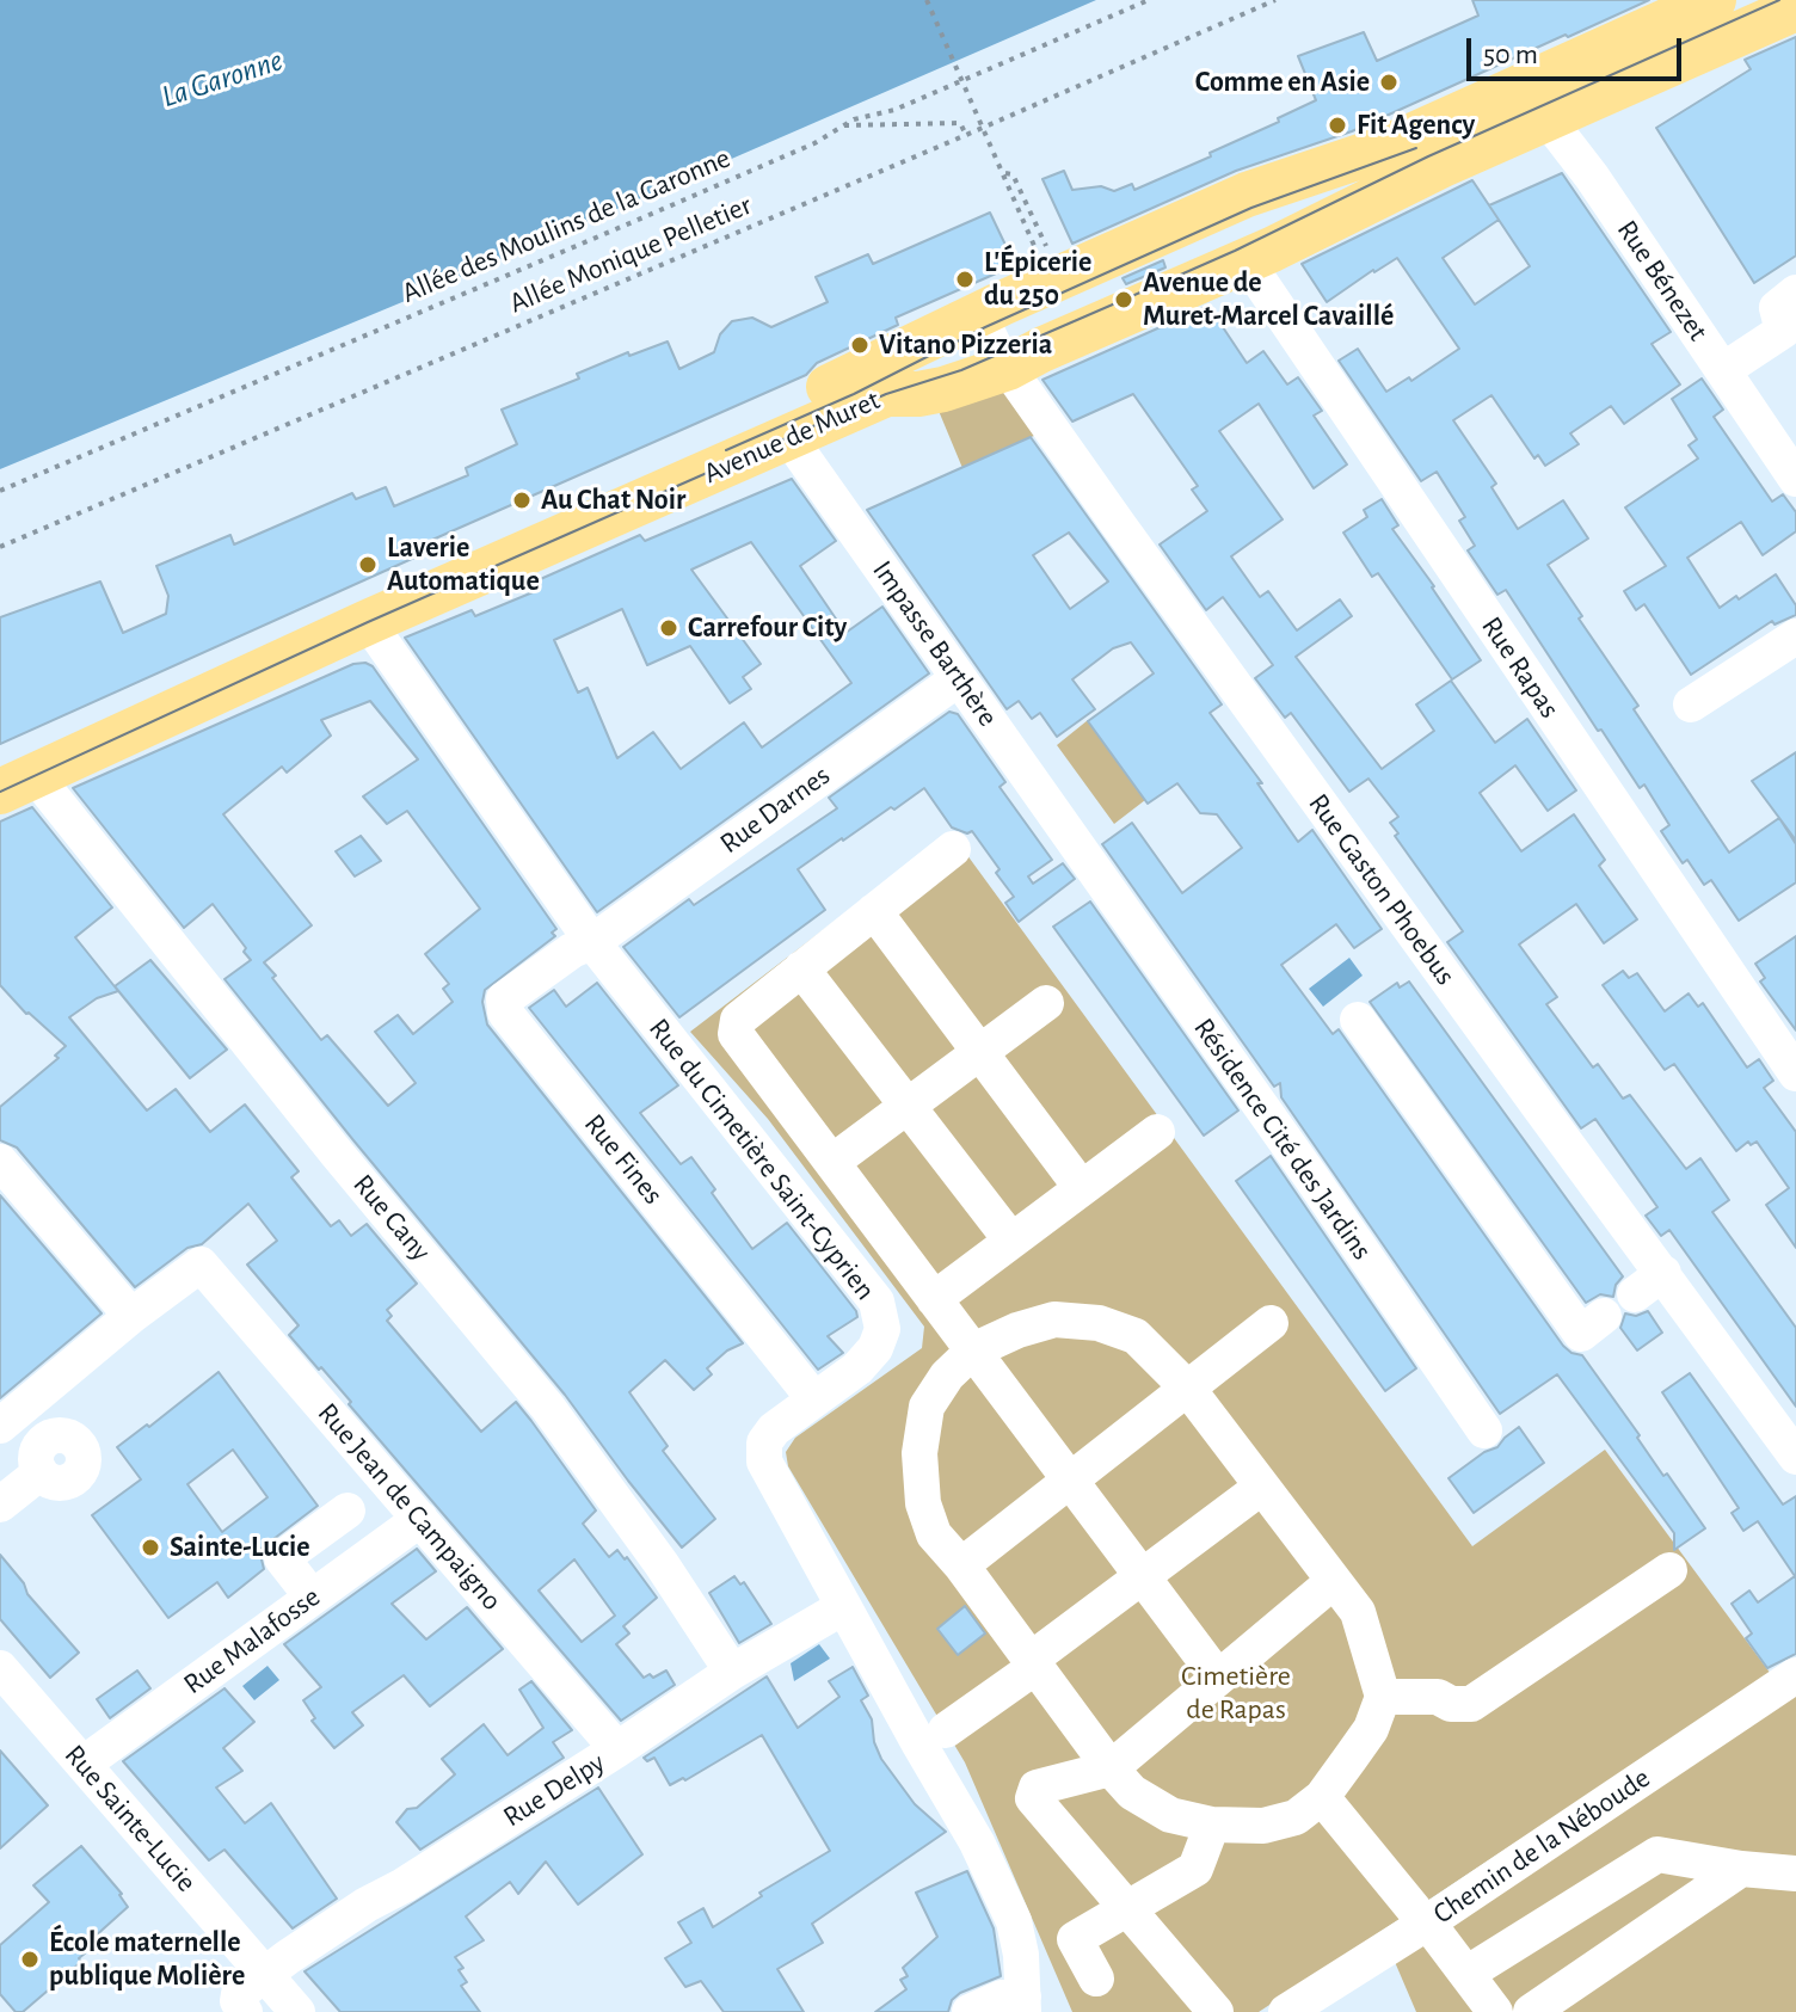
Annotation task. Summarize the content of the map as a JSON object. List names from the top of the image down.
{
  "streets": {
    "main road": ["Avenue de Muret"],
    "street": [
      "Rue Bénezet",
      "Impasse Barthère",
      "Rue Rapas",
      "Rue Darnes",
      "Rue Gaston Phoebus",
      "Résidence Cité des Jardins",
      "Rue Fines",
      "Rue du Cimetière Saint-Cyprien",
      "Rue Cany",
      "Rue Jean de Campaigno",
      "Rue Malafosse",
      "Rue Delpy",
      "Rue Sainte-Lucie",
      "Chemin de la Néboude"
    ],
    "path": ["Allée des Moulins de la Garonne", "Allée Monique Pelletier"]
  },
  "crossings": [
    ["Rue Bénezet", "Avenue de Muret"],
    ["Avenue de Muret", "Impasse Barthère"],
    ["Avenue de Muret", "Rue Rapas"],
    ["Avenue de Muret", "Rue Gaston Phoebus"],
    ["Avenue de Muret", "Rue du Cimetière Saint-Cyprien"],
    ["Avenue de Muret", "Rue Cany"],
    ["Impasse Barthère", "Rue Darnes"],
    ["Impasse Barthère", "Résidence Cité des Jardins"],
    ["Rue Darnes", "Rue Fines"],
    ["Rue Darnes", "Rue du Cimetière Saint-Cyprien"],
    ["Rue Fines", "Rue du Cimetière Saint-Cyprien"],
    ["Rue du Cimetière Saint-Cyprien", "Rue Delpy"],
    ["Rue Cany", "Rue Delpy"],
    ["Rue Jean de Campaigno", "Rue Malafosse"],
    ["Rue Jean de Campaigno", "Rue Delpy"],
    ["Rue Malafosse", "Rue Sainte-Lucie"],
    ["Rue Delpy", "Rue Sainte-Lucie"]
  ],
  "water": ["La Garonne"],
  "parks": ["Cimetière de Rapas"],
  "places": [
    "Comme en Asie",
    "Fit Agency",
    "L'Épicerie du 250",
    "Avenue de Muret-Marcel Cavaillé",
    "Vitano Pizzeria",
    "Au Chat Noir",
    "Laverie Automatique",
    "Carrefour City",
    "Sainte-Lucie",
    "École maternelle publique Molière"
  ],
  "scale_bar": "50 m"
}
